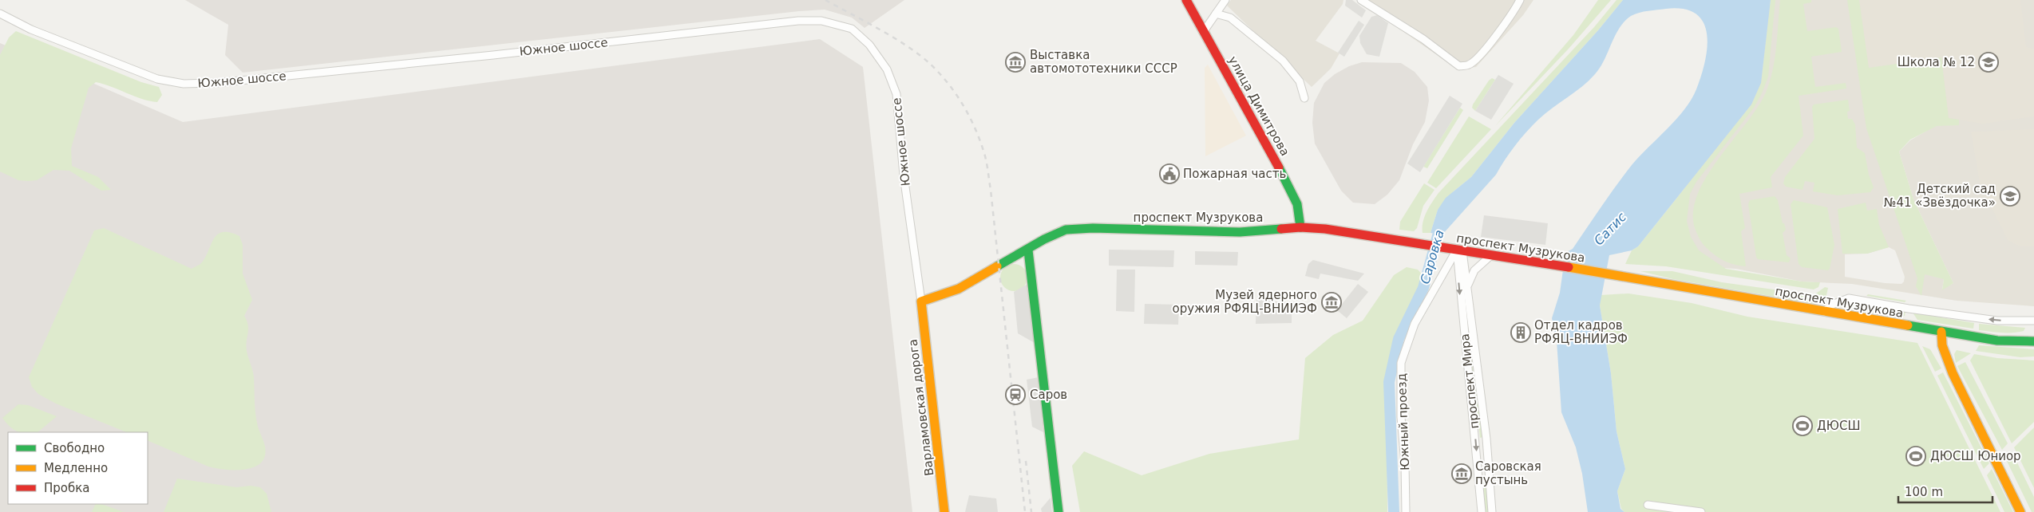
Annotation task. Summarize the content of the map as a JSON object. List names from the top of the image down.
{
  "streets": {
    "main road": ["улица Димитрова", "проспект Музрукова", "Варламовская дорога"],
    "street": ["Южное шоссе", "проспект Мира", "Южный проезд"]
  },
  "crossings": [
    ["Южное шоссе", "проспект Музрукова"],
    ["Южное шоссе", "Варламовская дорога"],
    ["улица Димитрова", "проспект Музрукова"],
    ["проспект Музрукова", "проспект Мира"],
    ["проспект Музрукова", "Варламовская дорога"],
    ["проспект Музрукова", "Южный проезд"],
    ["проспект Мира", "Южный проезд"]
  ],
  "water": ["Сатис", "Саровка"],
  "places": {
    "museum": ["Выставка автомототехники СССР", "Музей ядерного оружия РФЯЦ-ВНИИЭФ", "Саровская пустынь"],
    "school or university": ["Школа № 12", "Детский сад №41 «Звёздочка»"],
    "public building": ["Пожарная часть"],
    "building": ["Отдел кадров РФЯЦ-ВНИИЭФ"],
    "station": ["Саров"],
    "sports": ["ДЮСШ", "ДЮСШ Юниор"]
  },
  "legend": ["Свободно", "Медленно", "Пробка"],
  "scale_bar": "100 m"
}
